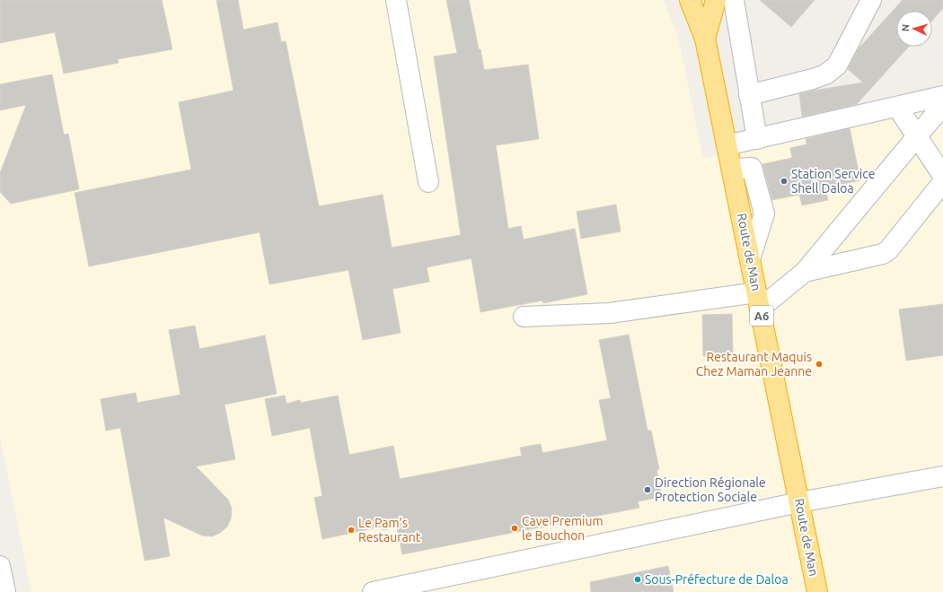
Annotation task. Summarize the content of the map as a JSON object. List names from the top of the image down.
{
  "streets": {
    "highway": ["Route de Man", "A6"]
  },
  "crossings": [
    ["Route de Man", "A6"]
  ],
  "places": [
    "Station Service Shell Daloa",
    "Restaurant Maquis Chez Maman Jeanne",
    "Direction Régionale Protection Sociale",
    "Cave Premium le Bouchon",
    "Le Pam's Restaurant",
    "Sous-Préfecture de Daloa"
  ],
  "north": "left"
}
